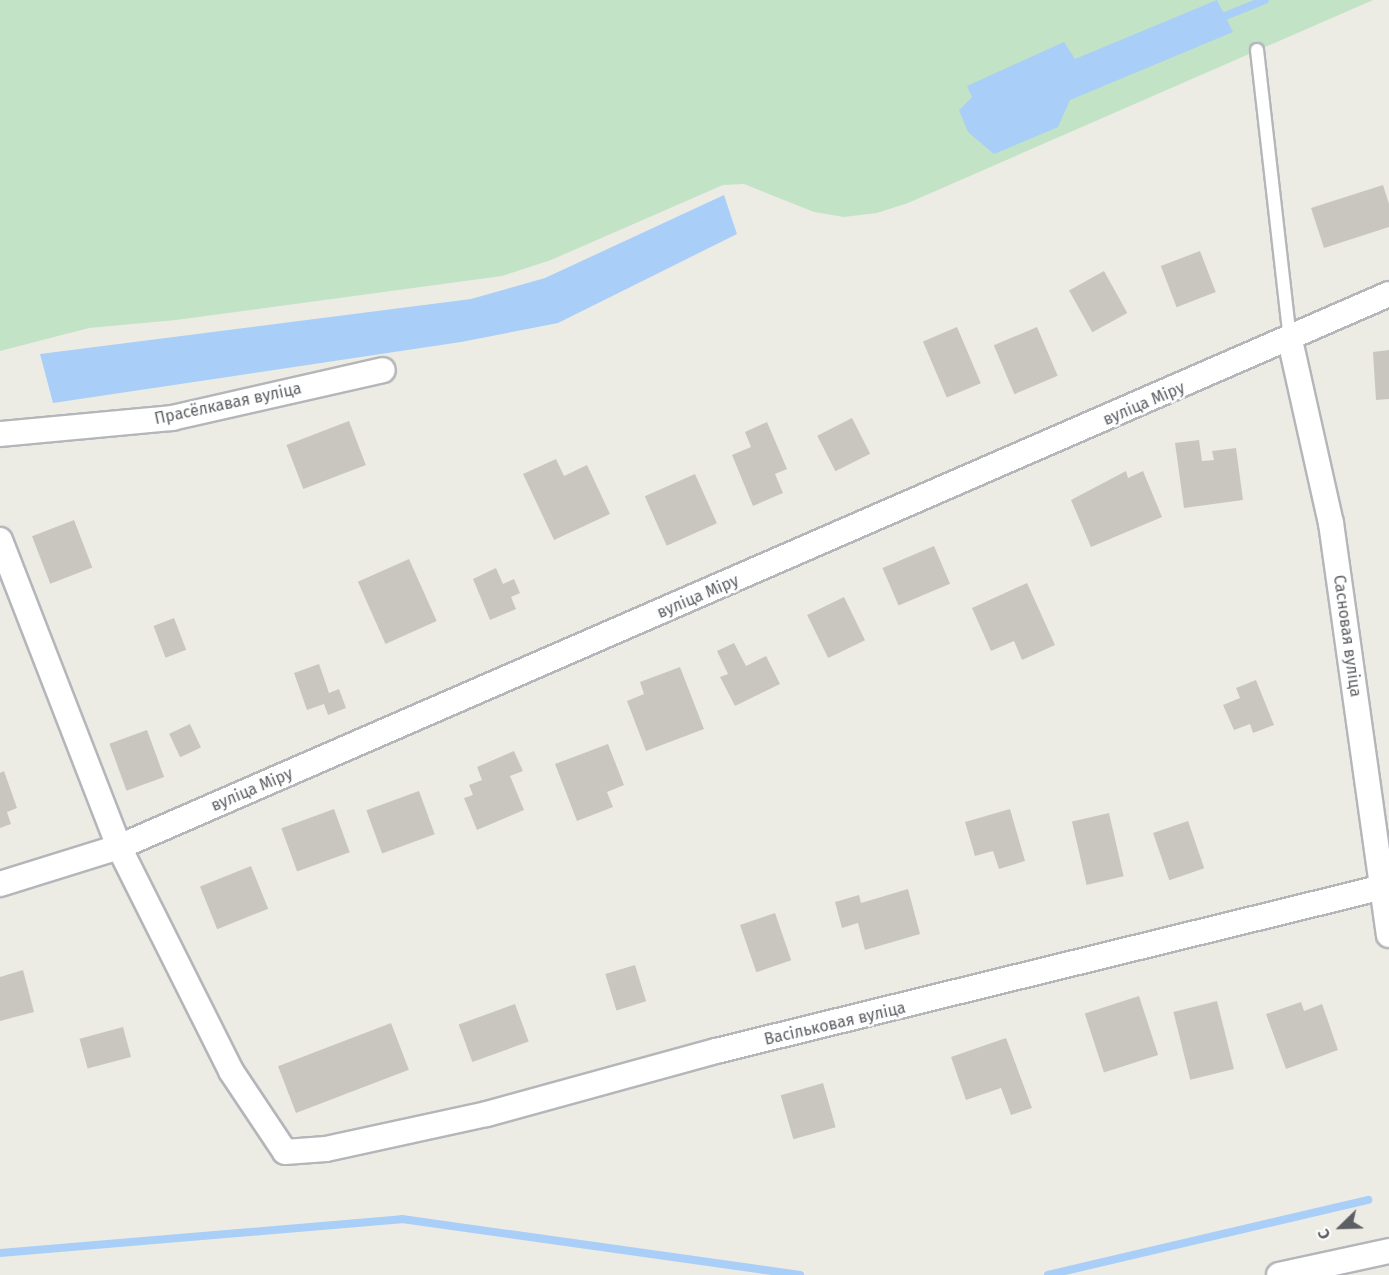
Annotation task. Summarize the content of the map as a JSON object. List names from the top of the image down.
{
  "streets": {
    "street": [
      "Прасёлкавая вуліца",
      "вуліца Міру",
      "Сасновая вуліца",
      "Васільковая вуліца"
    ]
  },
  "crossings": [
    ["вуліца Міру", "Сасновая вуліца"],
    ["вуліца Міру", "Васільковая вуліца"],
    ["Сасновая вуліца", "Васільковая вуліца"]
  ],
  "north": "bottom left"
}
